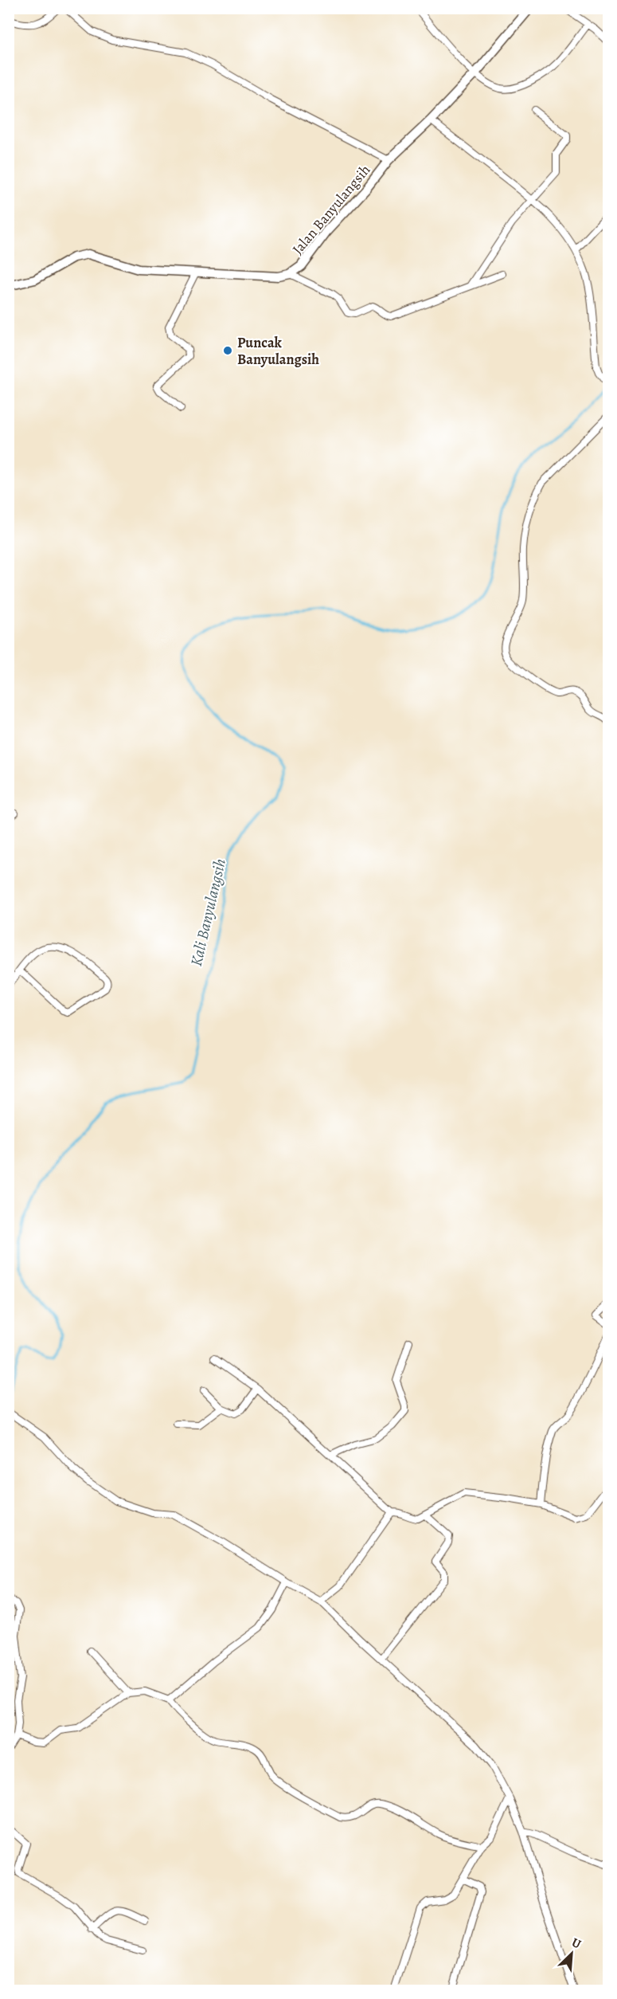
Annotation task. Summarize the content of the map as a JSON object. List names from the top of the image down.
{
  "streets": {
    "street": ["Jalan Banyulangsih"]
  },
  "water": ["Kali Banyulangsih"],
  "places": ["Puncak Banyulangsih"],
  "north": "top right"
}
